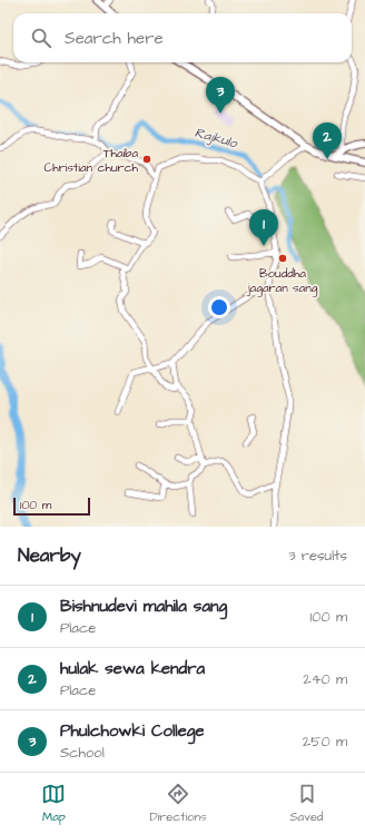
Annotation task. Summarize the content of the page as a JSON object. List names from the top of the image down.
{
  "water": ["Rajkulo"],
  "places": ["Thaiba Christian church", "Bouddha jagaran sang"],
  "scale_bar": "100 m",
  "page": {
    "search": "Search here",
    "pins": ["3", "2", "1"],
    "scale": "100 m",
    "heading": ["Nearby", "3 results"],
    "list": [
      {
        "mark": "1",
        "name": "Bishnudevi mahila sang",
        "note": "Place",
        "value": "100 m"
      },
      {
        "mark": "2",
        "name": "hulak sewa kendra",
        "note": "Place",
        "value": "240 m"
      },
      {
        "mark": "3",
        "name": "Phulchowki College",
        "note": "School",
        "value": "250 m"
      }
    ],
    "nav": ["Map", "Directions", "Saved"]
  }
}
